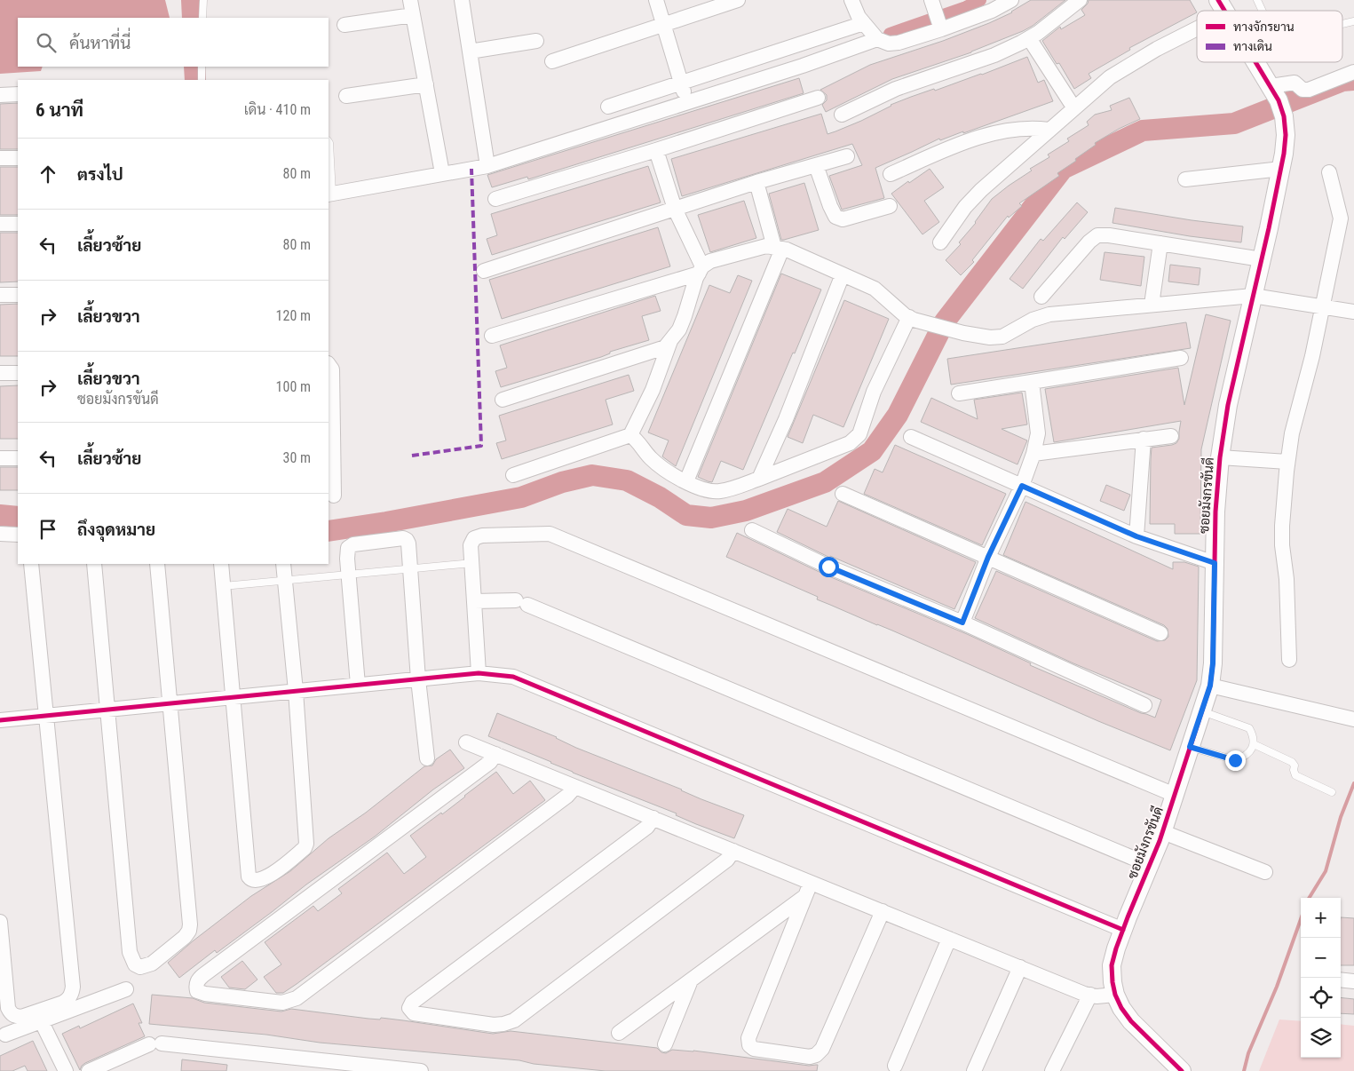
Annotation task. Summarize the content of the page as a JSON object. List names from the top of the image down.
{
  "streets": {
    "street": ["ซอยมังกรขันดี"]
  },
  "legend": ["ทางจักรยาน", "ทางเดิน"],
  "page": {
    "search": "ค้นหาที่นี่",
    "heading": ["6 นาที", "เดิน · 410 m"],
    "list": [
      ["ตรงไป", "80 m"],
      ["เลี้ยวซ้าย", "80 m"],
      ["เลี้ยวขวา", "120 m"],
      ["เลี้ยวขวา", "ซอยมังกรขันดี", "100 m"],
      ["เลี้ยวซ้าย", "30 m"],
      "ถึงจุดหมาย"
    ],
    "map_buttons": ["+", "−"]
  }
}
